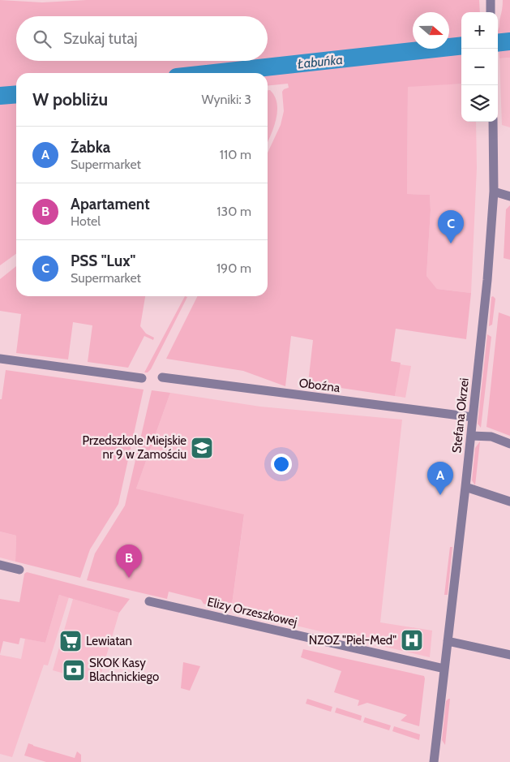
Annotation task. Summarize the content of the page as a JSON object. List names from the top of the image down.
{
  "streets": {
    "street": ["Oboźna", "Stefana Okrzei", "Elizy Orzeszkowej"]
  },
  "crossings": [
    ["Oboźna", "Stefana Okrzei"],
    ["Stefana Okrzei", "Elizy Orzeszkowej"]
  ],
  "water": ["Łabuńka"],
  "places": {
    "school or university": ["Przedszkole Miejskie nr 9 w Zamościu"],
    "hospital": ["NZOZ \"Piel-Med\""],
    "supermarket": ["Lewiatan"],
    "bank": ["SKOK Kasy Blachnickiego"]
  },
  "north": "right",
  "page": {
    "map_buttons": ["+", "−"],
    "search": "Szukaj tutaj",
    "heading": ["W pobliżu", "Wyniki: 3"],
    "list": [
      {
        "mark": "A",
        "name": "Żabka",
        "note": "Supermarket",
        "value": "110 m"
      },
      {
        "mark": "B",
        "name": "Apartament",
        "note": "Hotel",
        "value": "130 m"
      },
      {
        "mark": "C",
        "name": "PSS \"Lux\"",
        "note": "Supermarket",
        "value": "190 m"
      }
    ],
    "pins": ["C", "A", "B"]
  }
}
